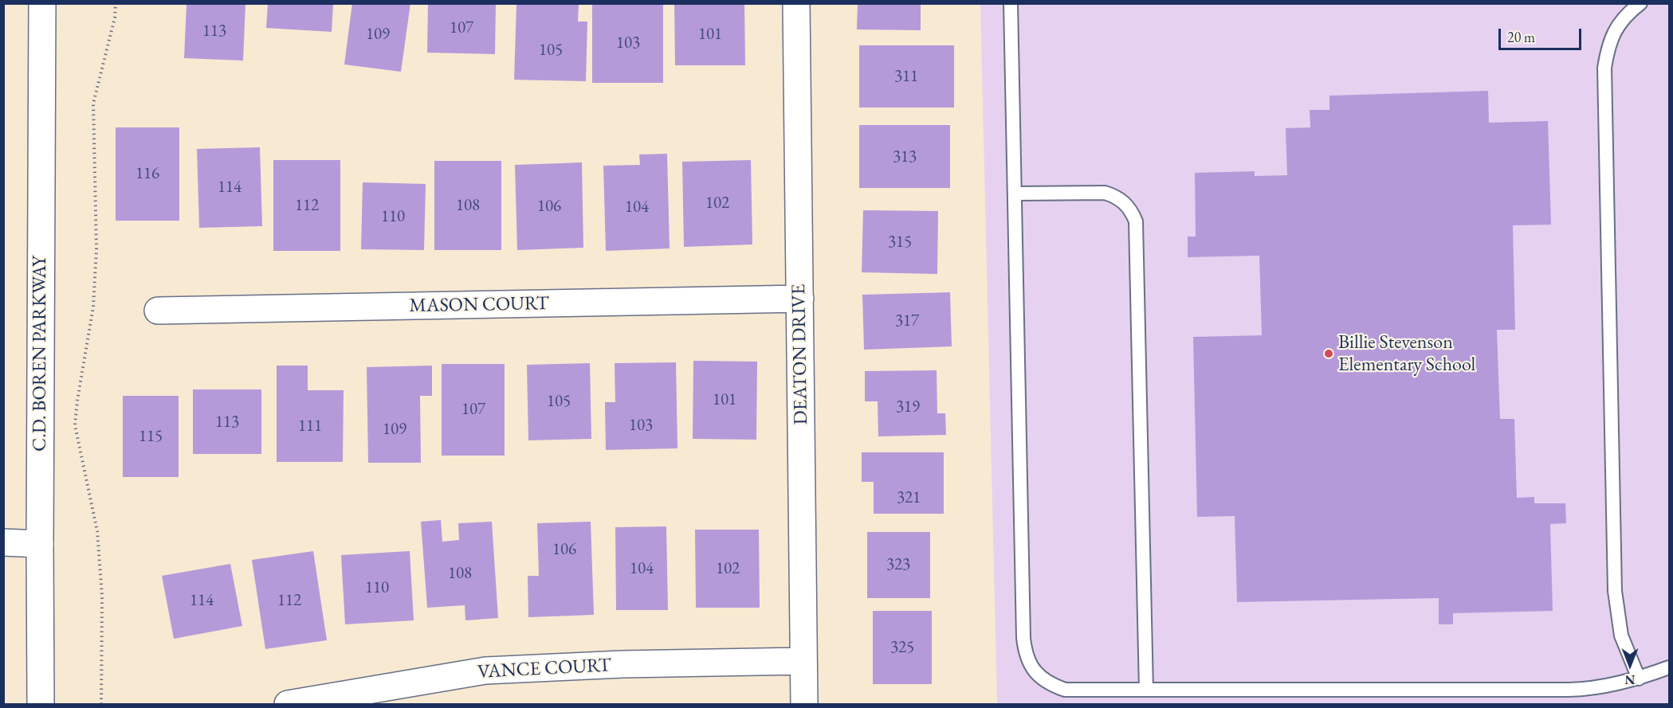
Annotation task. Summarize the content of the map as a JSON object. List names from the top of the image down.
{
  "streets": {
    "street": [
      "MASON COURT",
      "C.D. BOREN PARKWAY",
      "DEATON DRIVE",
      "VANCE COURT"
    ]
  },
  "crossings": [
    ["MASON COURT", "DEATON DRIVE"],
    ["DEATON DRIVE", "VANCE COURT"]
  ],
  "places": ["Billie Stevenson Elementary School"],
  "house_numbers": [
    "107",
    "113",
    "109",
    "101",
    "103",
    "105",
    "311",
    "313",
    "116",
    "114",
    "102",
    "112",
    "108",
    "106",
    "104",
    "110",
    "315",
    "317",
    "101",
    "105",
    "319",
    "107",
    "113",
    "103",
    "111",
    "109",
    "115",
    "321",
    "106",
    "323",
    "104",
    "102",
    "108",
    "110",
    "114",
    "112",
    "325"
  ],
  "scale_bar": "20 m",
  "north": "bottom"
}
